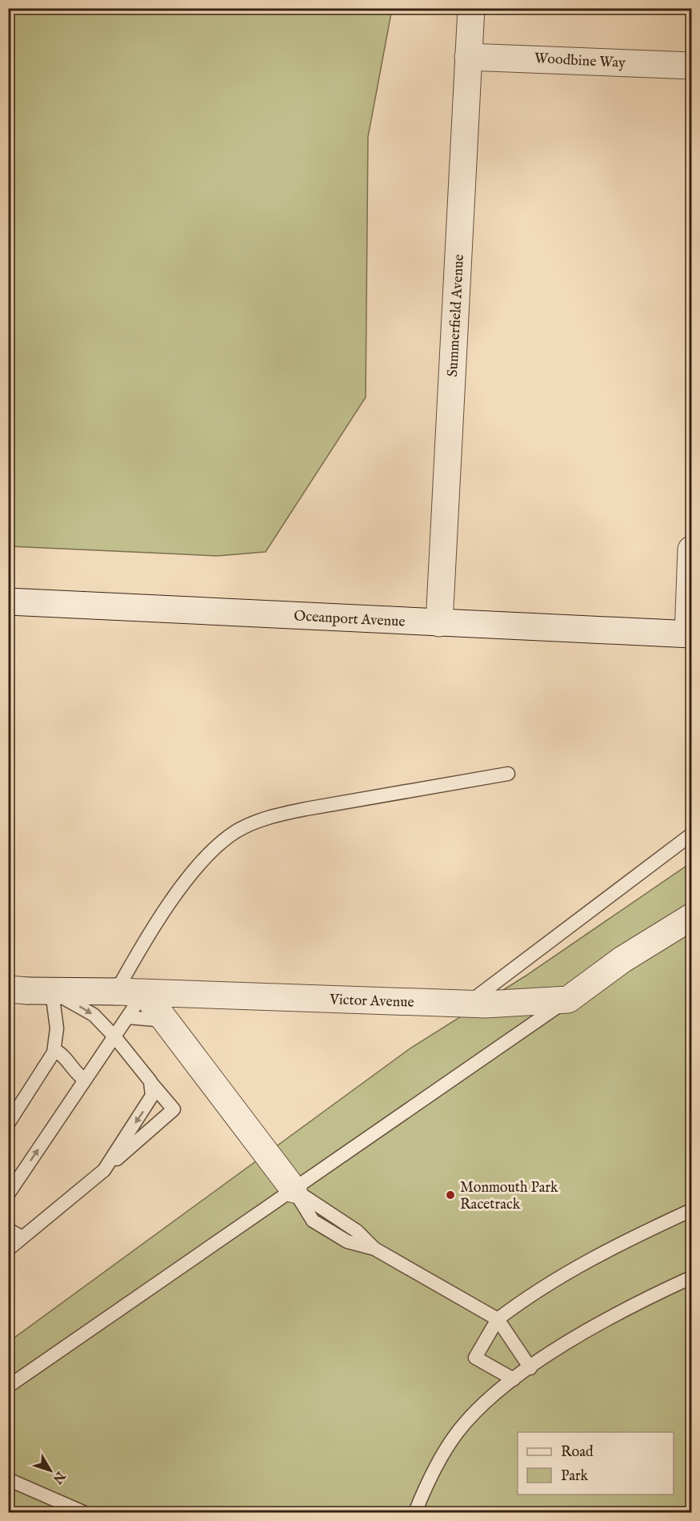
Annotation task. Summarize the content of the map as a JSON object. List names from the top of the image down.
{
  "streets": {
    "street": [
      "Woodbine Way",
      "Summerfield Avenue",
      "Oceanport Avenue",
      "Victor Avenue"
    ]
  },
  "crossings": [
    ["Woodbine Way", "Summerfield Avenue"],
    ["Summerfield Avenue", "Oceanport Avenue"]
  ],
  "places": ["Monmouth Park Racetrack"],
  "legend": ["Road", "Park"],
  "north": "bottom right"
}
